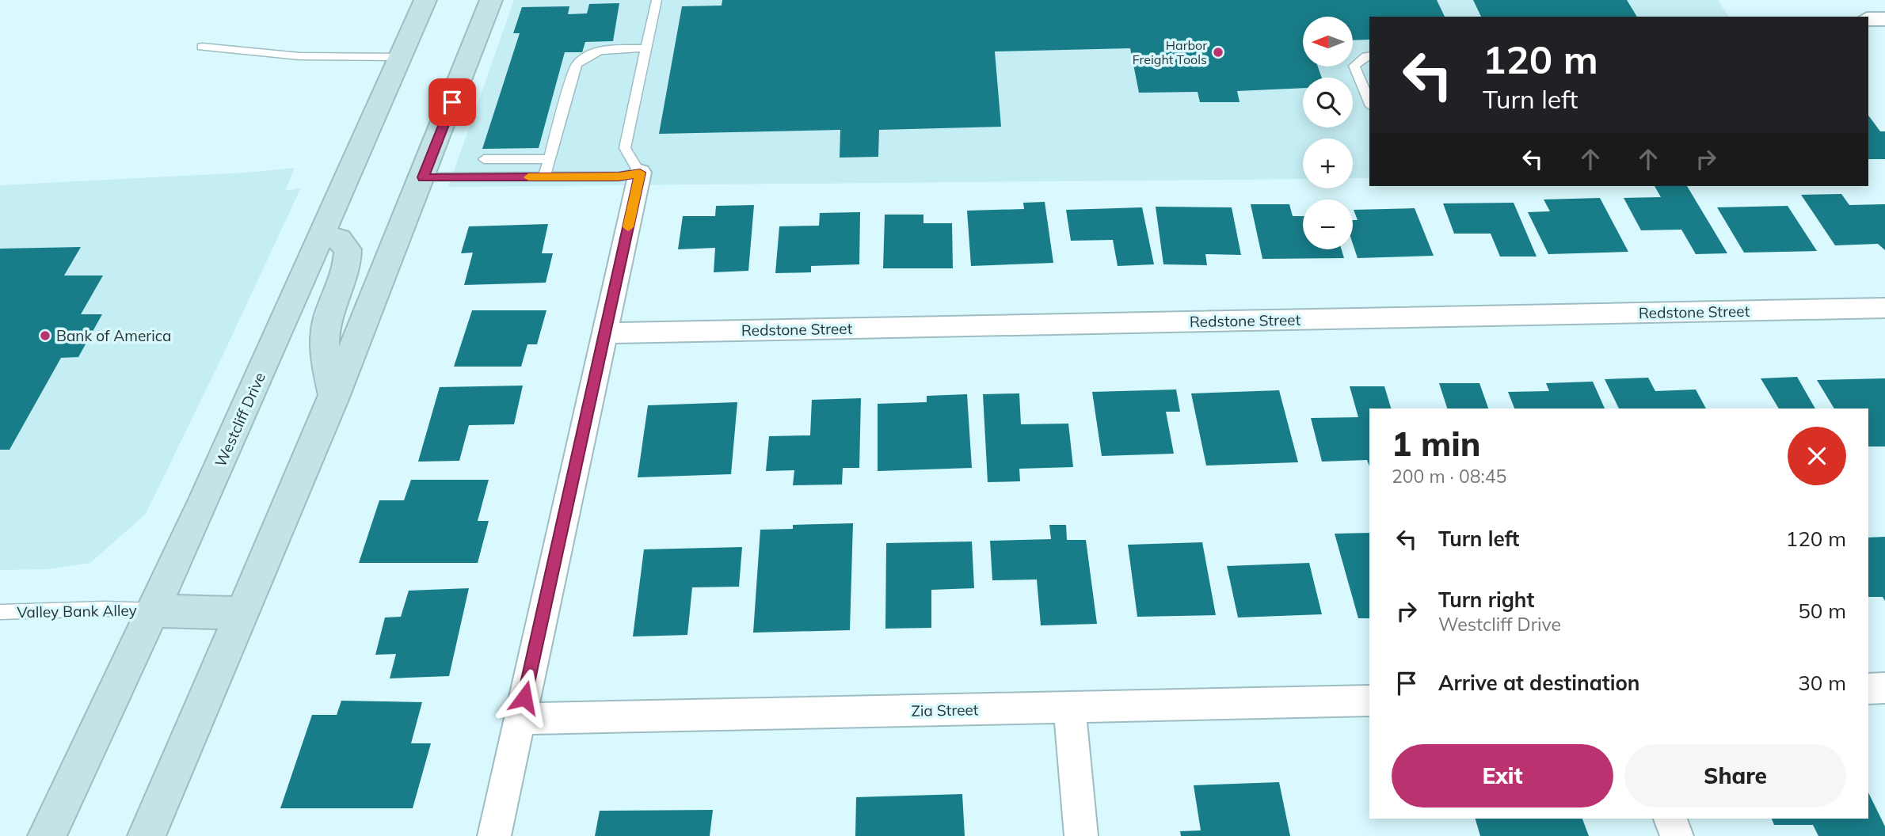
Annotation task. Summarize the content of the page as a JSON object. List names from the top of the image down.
{
  "streets": {
    "main road": ["Westcliff Drive"],
    "street": ["Redstone Street", "Zia Street"],
    "lane": ["Valley Bank Alley"]
  },
  "crossings": [
    ["Westcliff Drive", "Valley Bank Alley"]
  ],
  "places": ["Harbor Freight Tools", "Bank of America"],
  "north": "left",
  "page": {
    "map_buttons": ["+", "−"],
    "turn": ["120 m", "Turn left"],
    "heading": ["1 min", "200 m · 08:45"],
    "list": [
      {
        "name": "Turn left",
        "value": "120 m"
      },
      {
        "name": "Turn right",
        "note": "Westcliff Drive",
        "value": "50 m"
      },
      {
        "name": "Arrive at destination",
        "value": "30 m"
      }
    ],
    "buttons": ["Exit", "Share"]
  }
}
